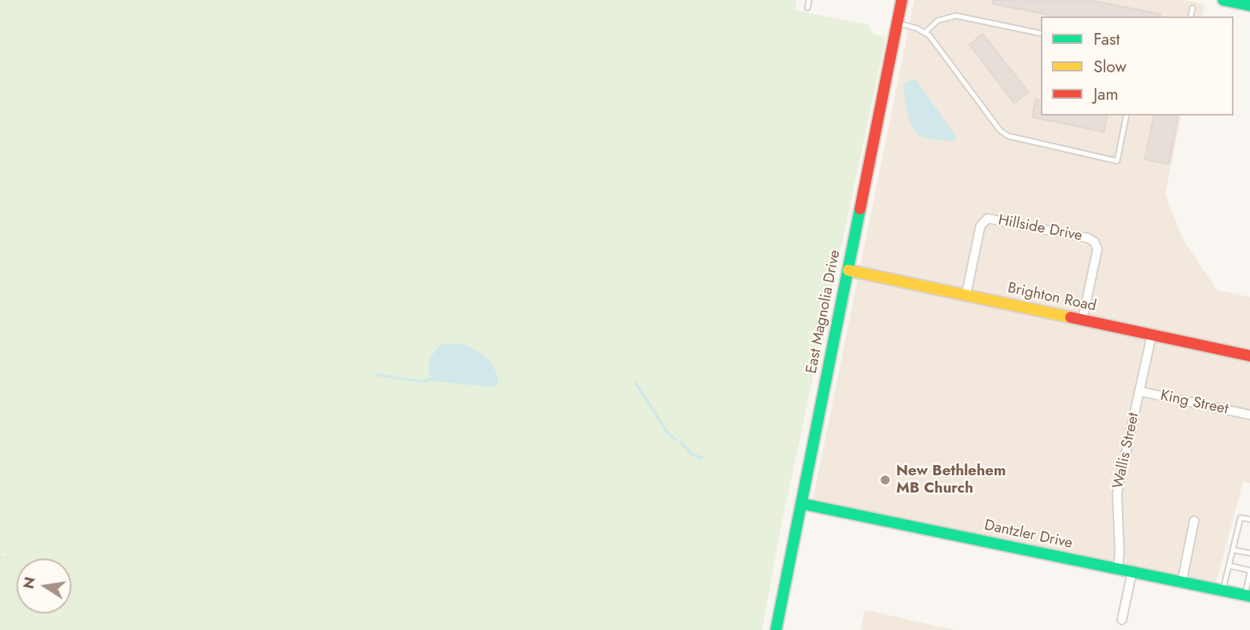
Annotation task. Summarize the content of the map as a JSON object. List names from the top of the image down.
{
  "streets": {
    "street": [
      "Hillside Drive",
      "Brighton Road",
      "East Magnolia Drive",
      "King Street",
      "Wallis Street",
      "Dantzler Drive"
    ]
  },
  "crossings": [
    ["Hillside Drive", "Brighton Road"],
    ["Brighton Road", "East Magnolia Drive"],
    ["Brighton Road", "Wallis Street"],
    ["East Magnolia Drive", "Dantzler Drive"],
    ["King Street", "Wallis Street"],
    ["Wallis Street", "Dantzler Drive"]
  ],
  "places": ["New Bethlehem MB Church"],
  "legend": ["Fast", "Slow", "Jam"],
  "north": "left"
}
